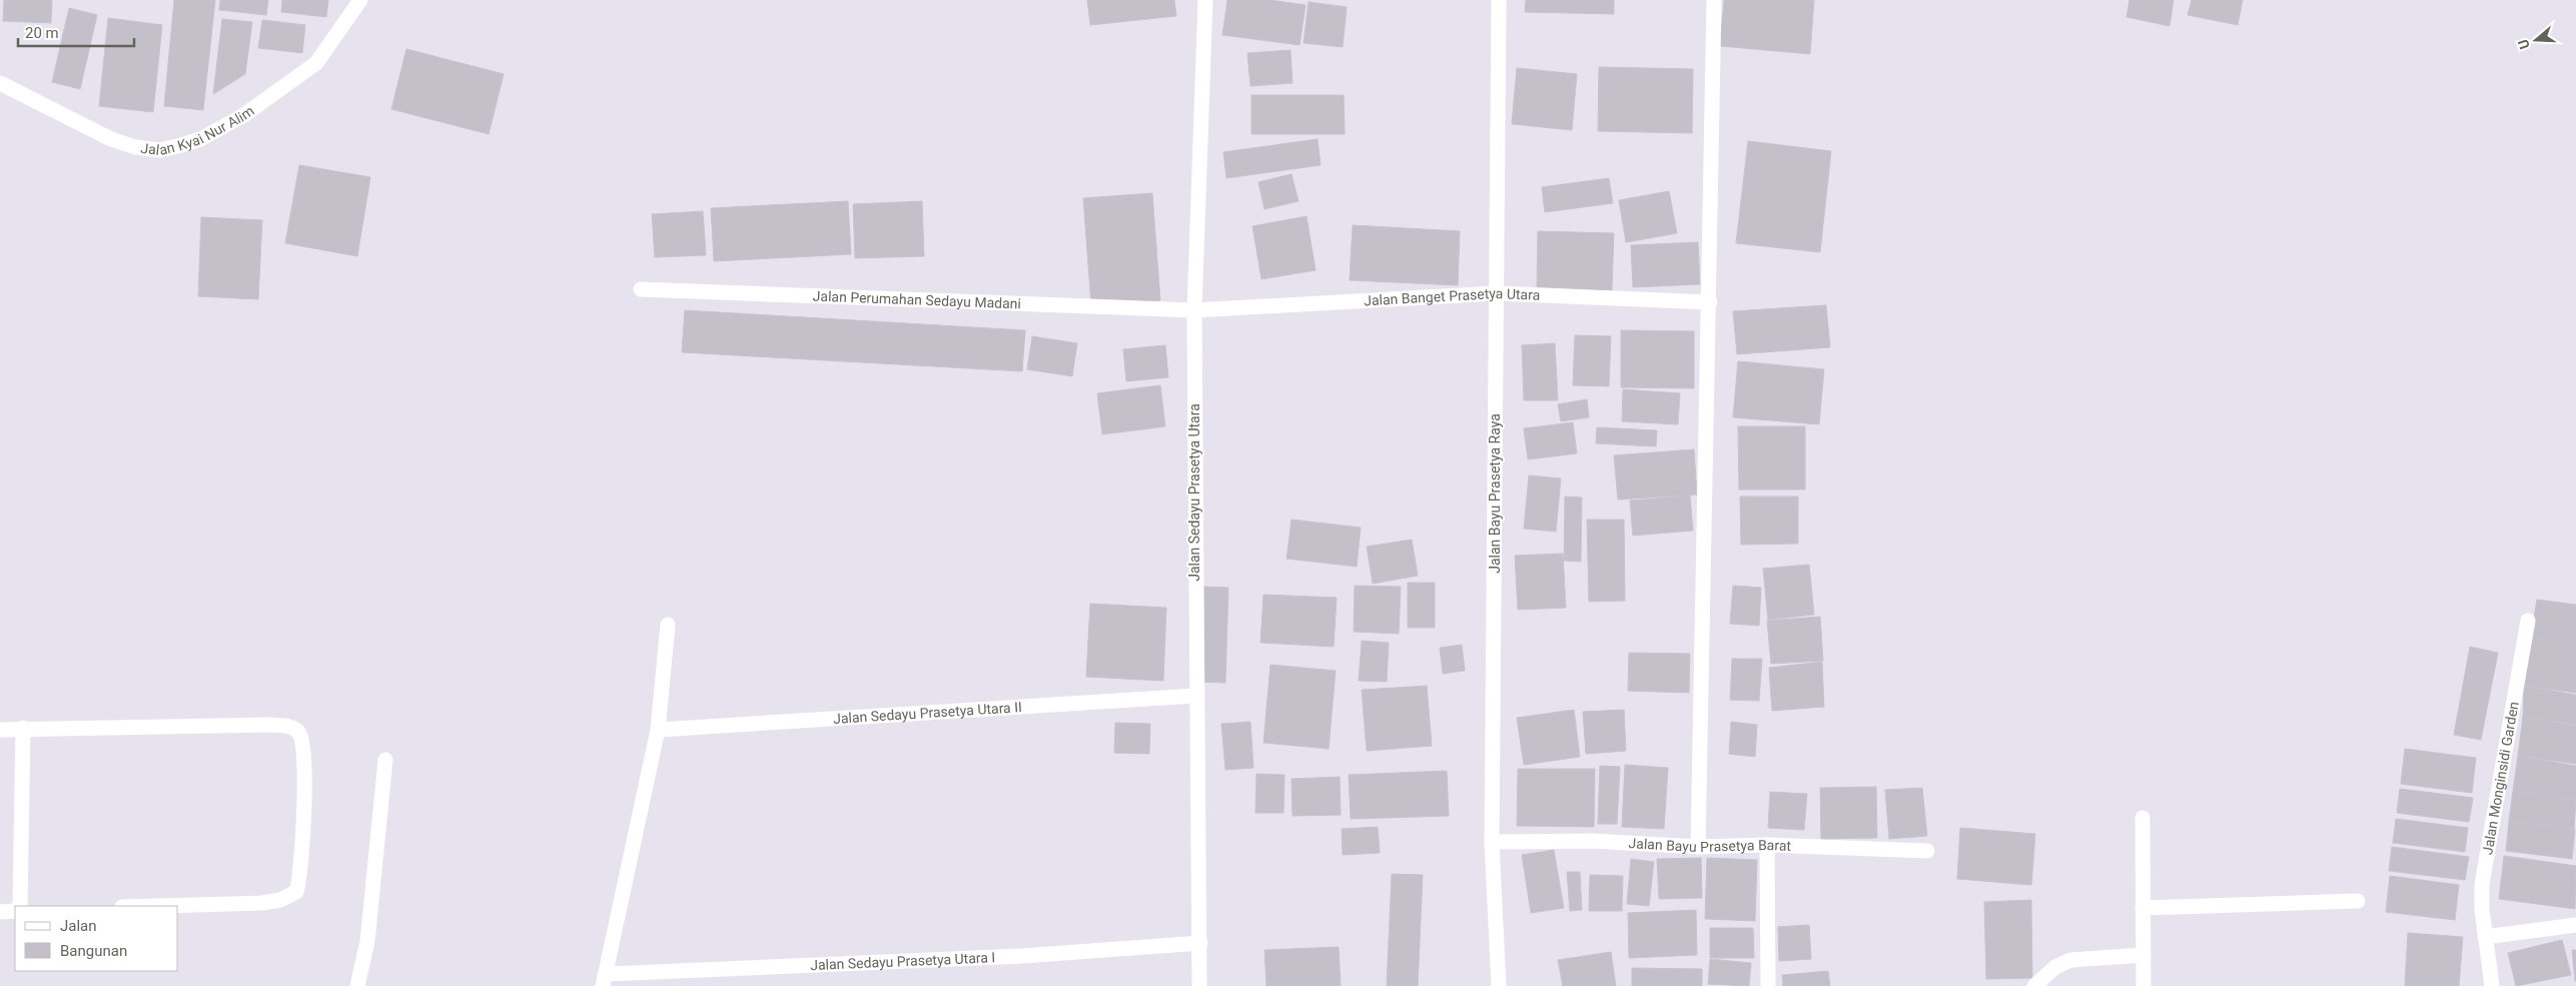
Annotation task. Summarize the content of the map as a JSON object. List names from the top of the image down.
{
  "streets": {
    "street": [
      "Jalan Kyai Nur Alim",
      "Jalan Banget Prasetya Utara",
      "Jalan Perumahan Sedayu Madani",
      "Jalan Sedayu Prasetya Utara",
      "Jalan Bayu Prasetya Raya",
      "Jalan Sedayu Prasetya Utara II",
      "Jalan Monginsidi Garden",
      "Jalan Bayu Prasetya Barat",
      "Jalan Sedayu Prasetya Utara I"
    ]
  },
  "crossings": [
    ["Jalan Banget Prasetya Utara", "Jalan Perumahan Sedayu Madani"],
    ["Jalan Banget Prasetya Utara", "Jalan Sedayu Prasetya Utara"],
    ["Jalan Banget Prasetya Utara", "Jalan Bayu Prasetya Raya"],
    ["Jalan Perumahan Sedayu Madani", "Jalan Sedayu Prasetya Utara"],
    ["Jalan Sedayu Prasetya Utara", "Jalan Sedayu Prasetya Utara II"],
    ["Jalan Sedayu Prasetya Utara", "Jalan Sedayu Prasetya Utara I"],
    ["Jalan Bayu Prasetya Raya", "Jalan Bayu Prasetya Barat"]
  ],
  "legend": ["Jalan", "Bangunan"],
  "scale_bar": "20 m",
  "north": "left"
}
